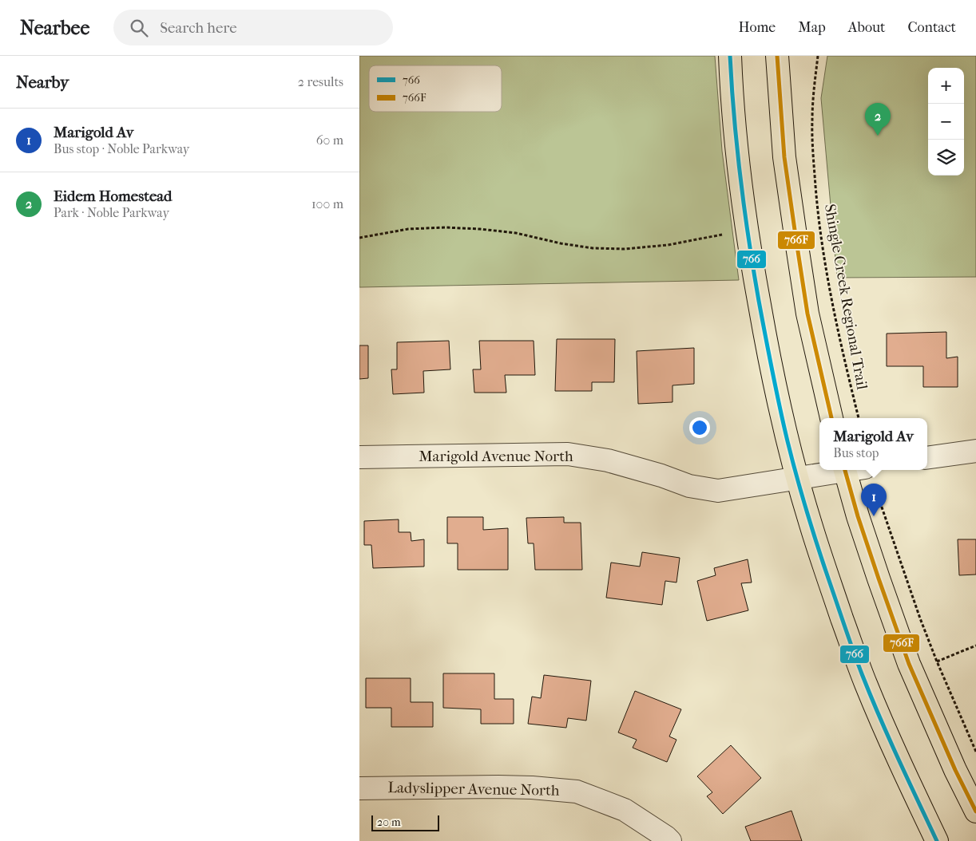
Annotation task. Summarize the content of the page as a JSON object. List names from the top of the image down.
{
  "streets": {
    "street": ["Marigold Avenue North", "Ladyslipper Avenue North"],
    "path": ["Shingle Creek Regional Trail"]
  },
  "lines": ["transit line 766", "transit line 766F"],
  "legend": ["766", "766F"],
  "scale_bar": "20 m",
  "page": {
    "header": "Nearbee",
    "search": "Search here",
    "nav": [
      "Home",
      "Map",
      "About",
      "Contact"
    ],
    "heading": ["Nearby", "2 results"],
    "map_buttons": ["+", "−"],
    "pins": ["2", "1"],
    "list": [
      {
        "mark": "1",
        "name": "Marigold Av",
        "note": "Bus stop · Noble Parkway",
        "value": "60 m"
      },
      {
        "mark": "2",
        "name": "Eidem Homestead",
        "note": "Park · Noble Parkway",
        "value": "100 m"
      }
    ],
    "popup": ["Marigold Av", "Bus stop"],
    "scale": "20 m"
  }
}
